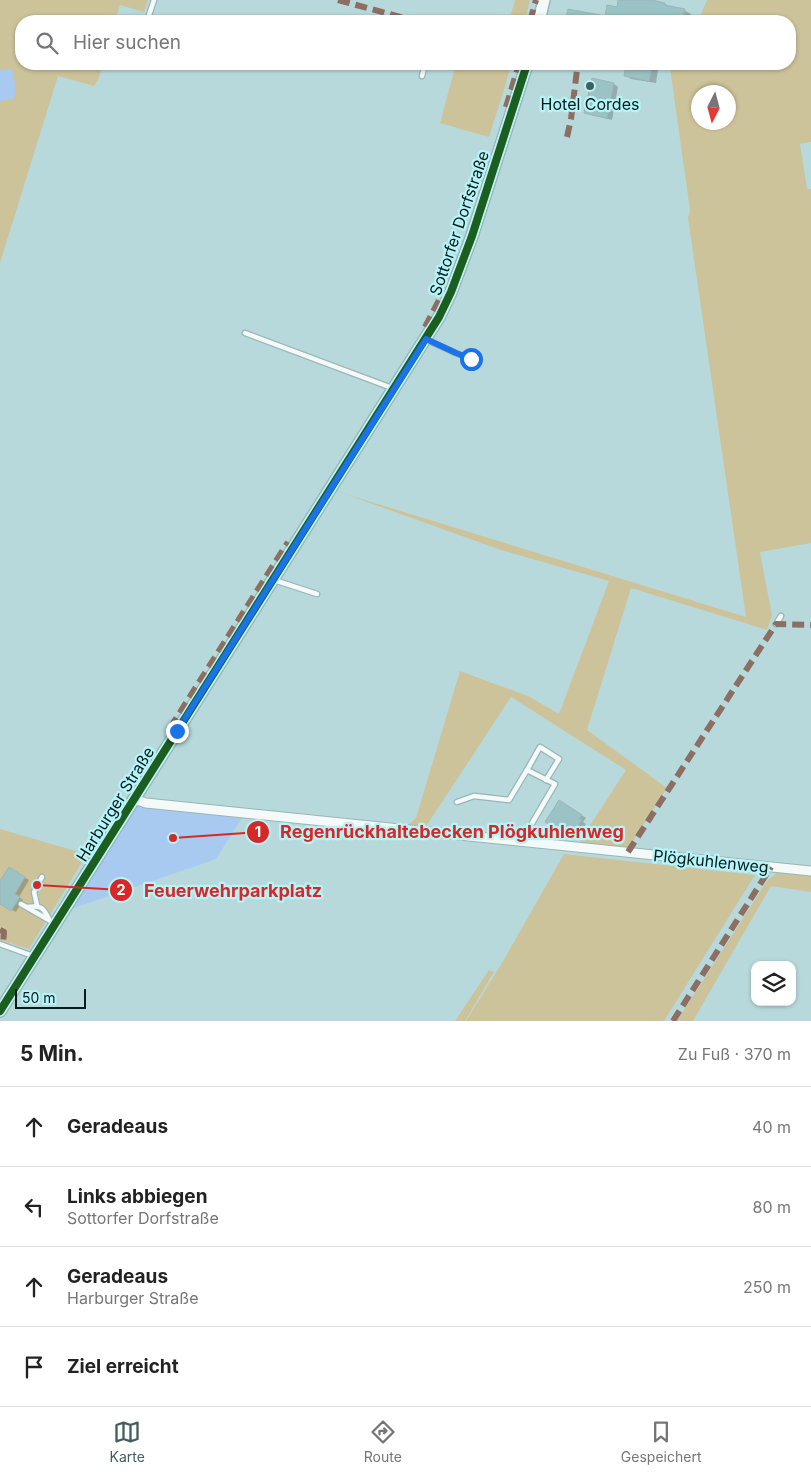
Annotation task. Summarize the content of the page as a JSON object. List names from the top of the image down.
{
  "streets": {
    "street": ["Sottorfer Dorfstraße", "Harburger Straße", "Plögkuhlenweg"]
  },
  "crossings": [
    ["Sottorfer Dorfstraße", "Harburger Straße"],
    ["Harburger Straße", "Plögkuhlenweg"]
  ],
  "places": ["Hotel Cordes", "Regenrückhaltebecken Plögkuhlenweg", "Feuerwehrparkplatz"],
  "scale_bar": "50 m",
  "north": "bottom",
  "page": {
    "search": "Hier suchen",
    "scale": "50 m",
    "heading": ["5 Min.", "Zu Fuß · 370 m"],
    "list": [
      ["Geradeaus", "40 m"],
      ["Links abbiegen", "Sottorfer Dorfstraße", "80 m"],
      ["Geradeaus", "Harburger Straße", "250 m"],
      "Ziel erreicht"
    ],
    "nav": ["Karte", "Route", "Gespeichert"]
  }
}
